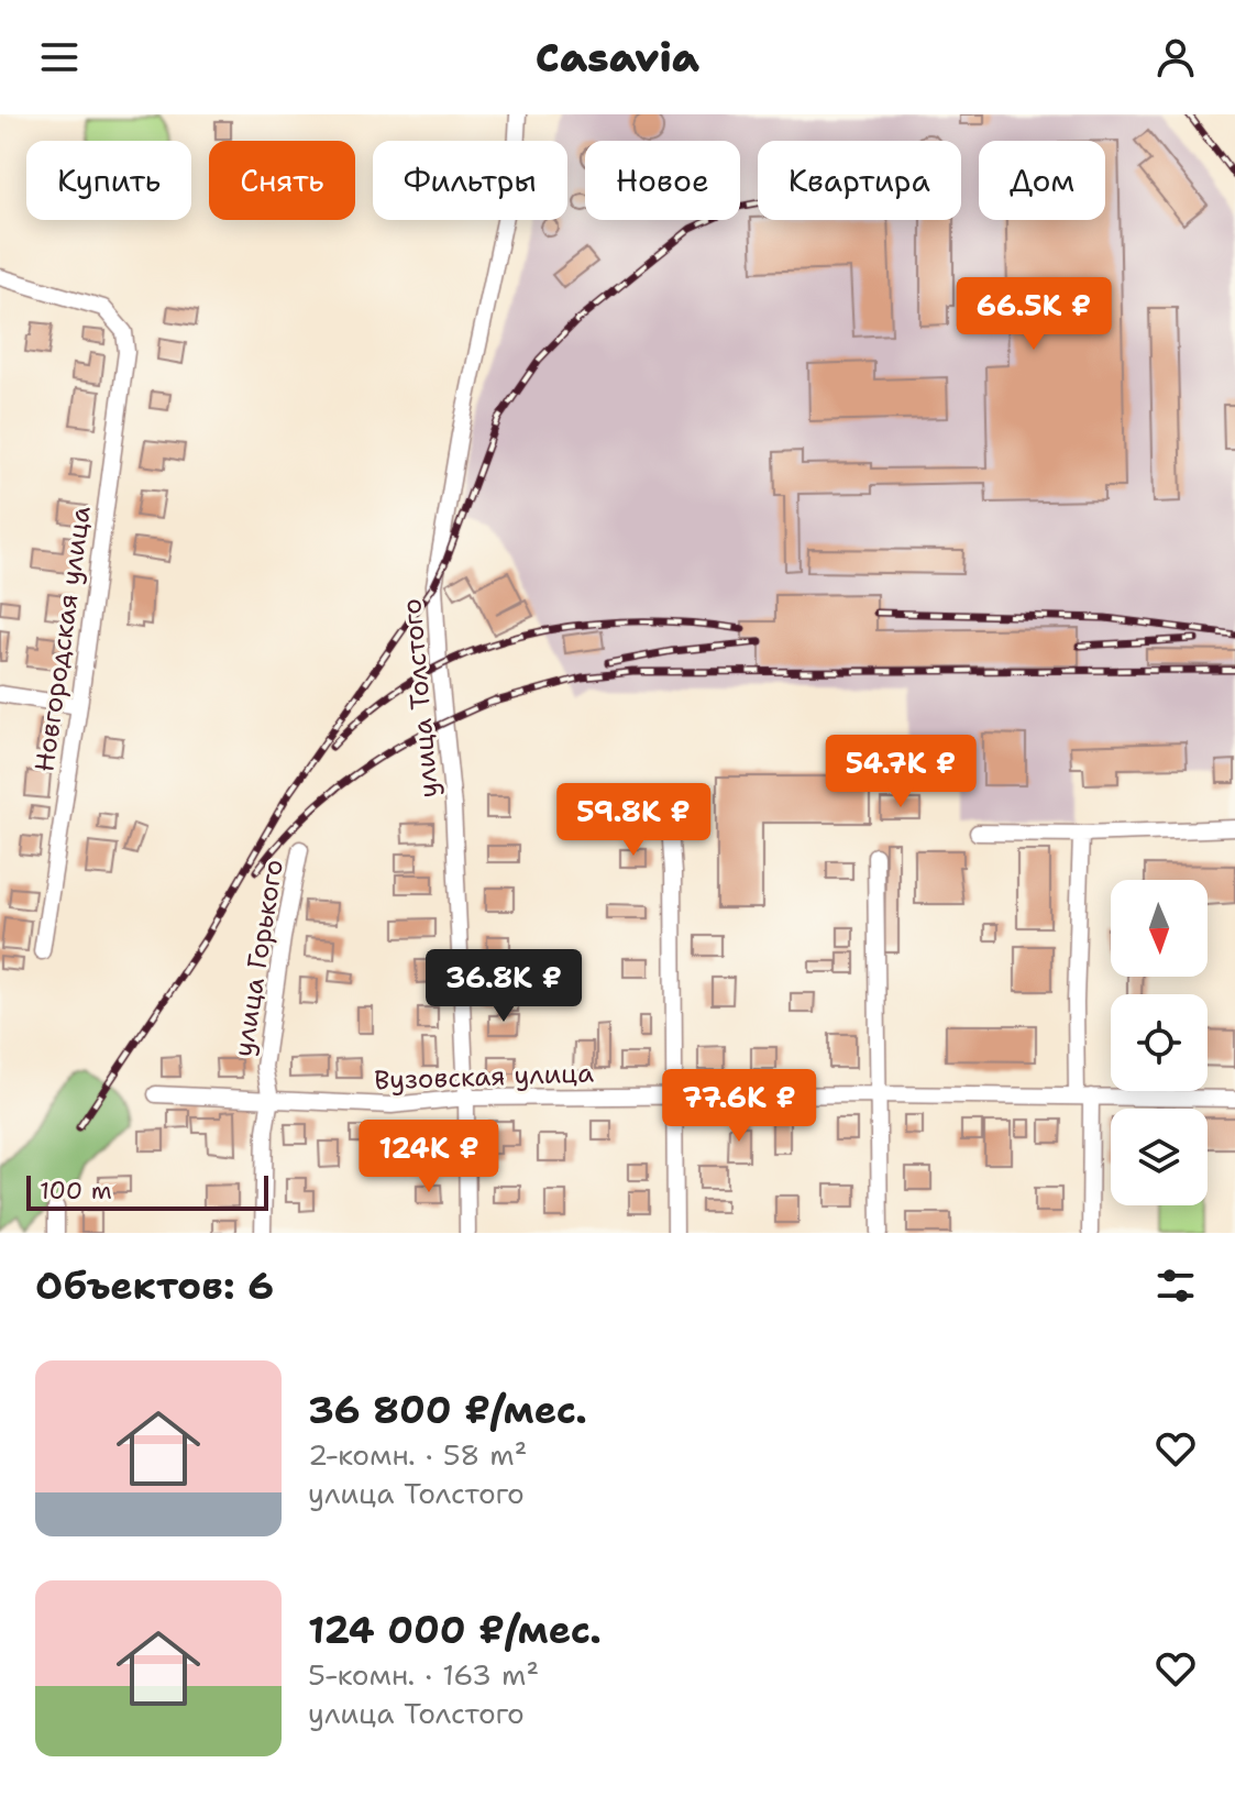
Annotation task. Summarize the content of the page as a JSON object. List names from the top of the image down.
{
  "streets": {
    "street": [
      "Новгородская улица",
      "улица Толстого",
      "улица Горького",
      "Вузовская улица"
    ]
  },
  "crossings": [
    ["улица Толстого", "Вузовская улица"],
    ["улица Горького", "Вузовская улица"]
  ],
  "scale_bar": "100 m",
  "north": "bottom",
  "page": {
    "header": "Casavia",
    "chip": [
      "Купить",
      "Снять",
      "Фильтры",
      "Новое",
      "Квартира",
      "Дом"
    ],
    "price": [
      "66.5K ₽",
      "54.7K ₽",
      "59.8K ₽",
      "36.8K ₽",
      "77.6K ₽",
      "124K ₽"
    ],
    "scale": "100 m",
    "heading": "Объектов: 6",
    "list": [
      {
        "name": "36 800 ₽/мес.",
        "note": "2-комн. · 58 m² · улица Толстого"
      },
      {
        "name": "124 000 ₽/мес.",
        "note": "5-комн. · 163 m² · улица Толстого"
      }
    ]
  }
}
